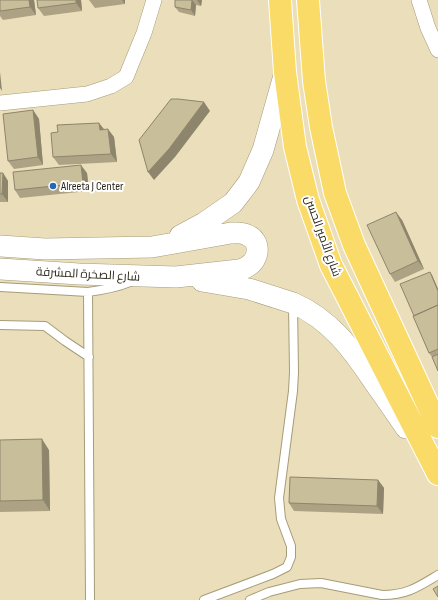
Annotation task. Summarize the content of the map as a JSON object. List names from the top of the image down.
{
  "streets": {
    "highway": ["شارع الأمير الحسن"],
    "main road": ["شارع الصخرة المشرفة"]
  },
  "places": ["Alreeta J Center"]
}
